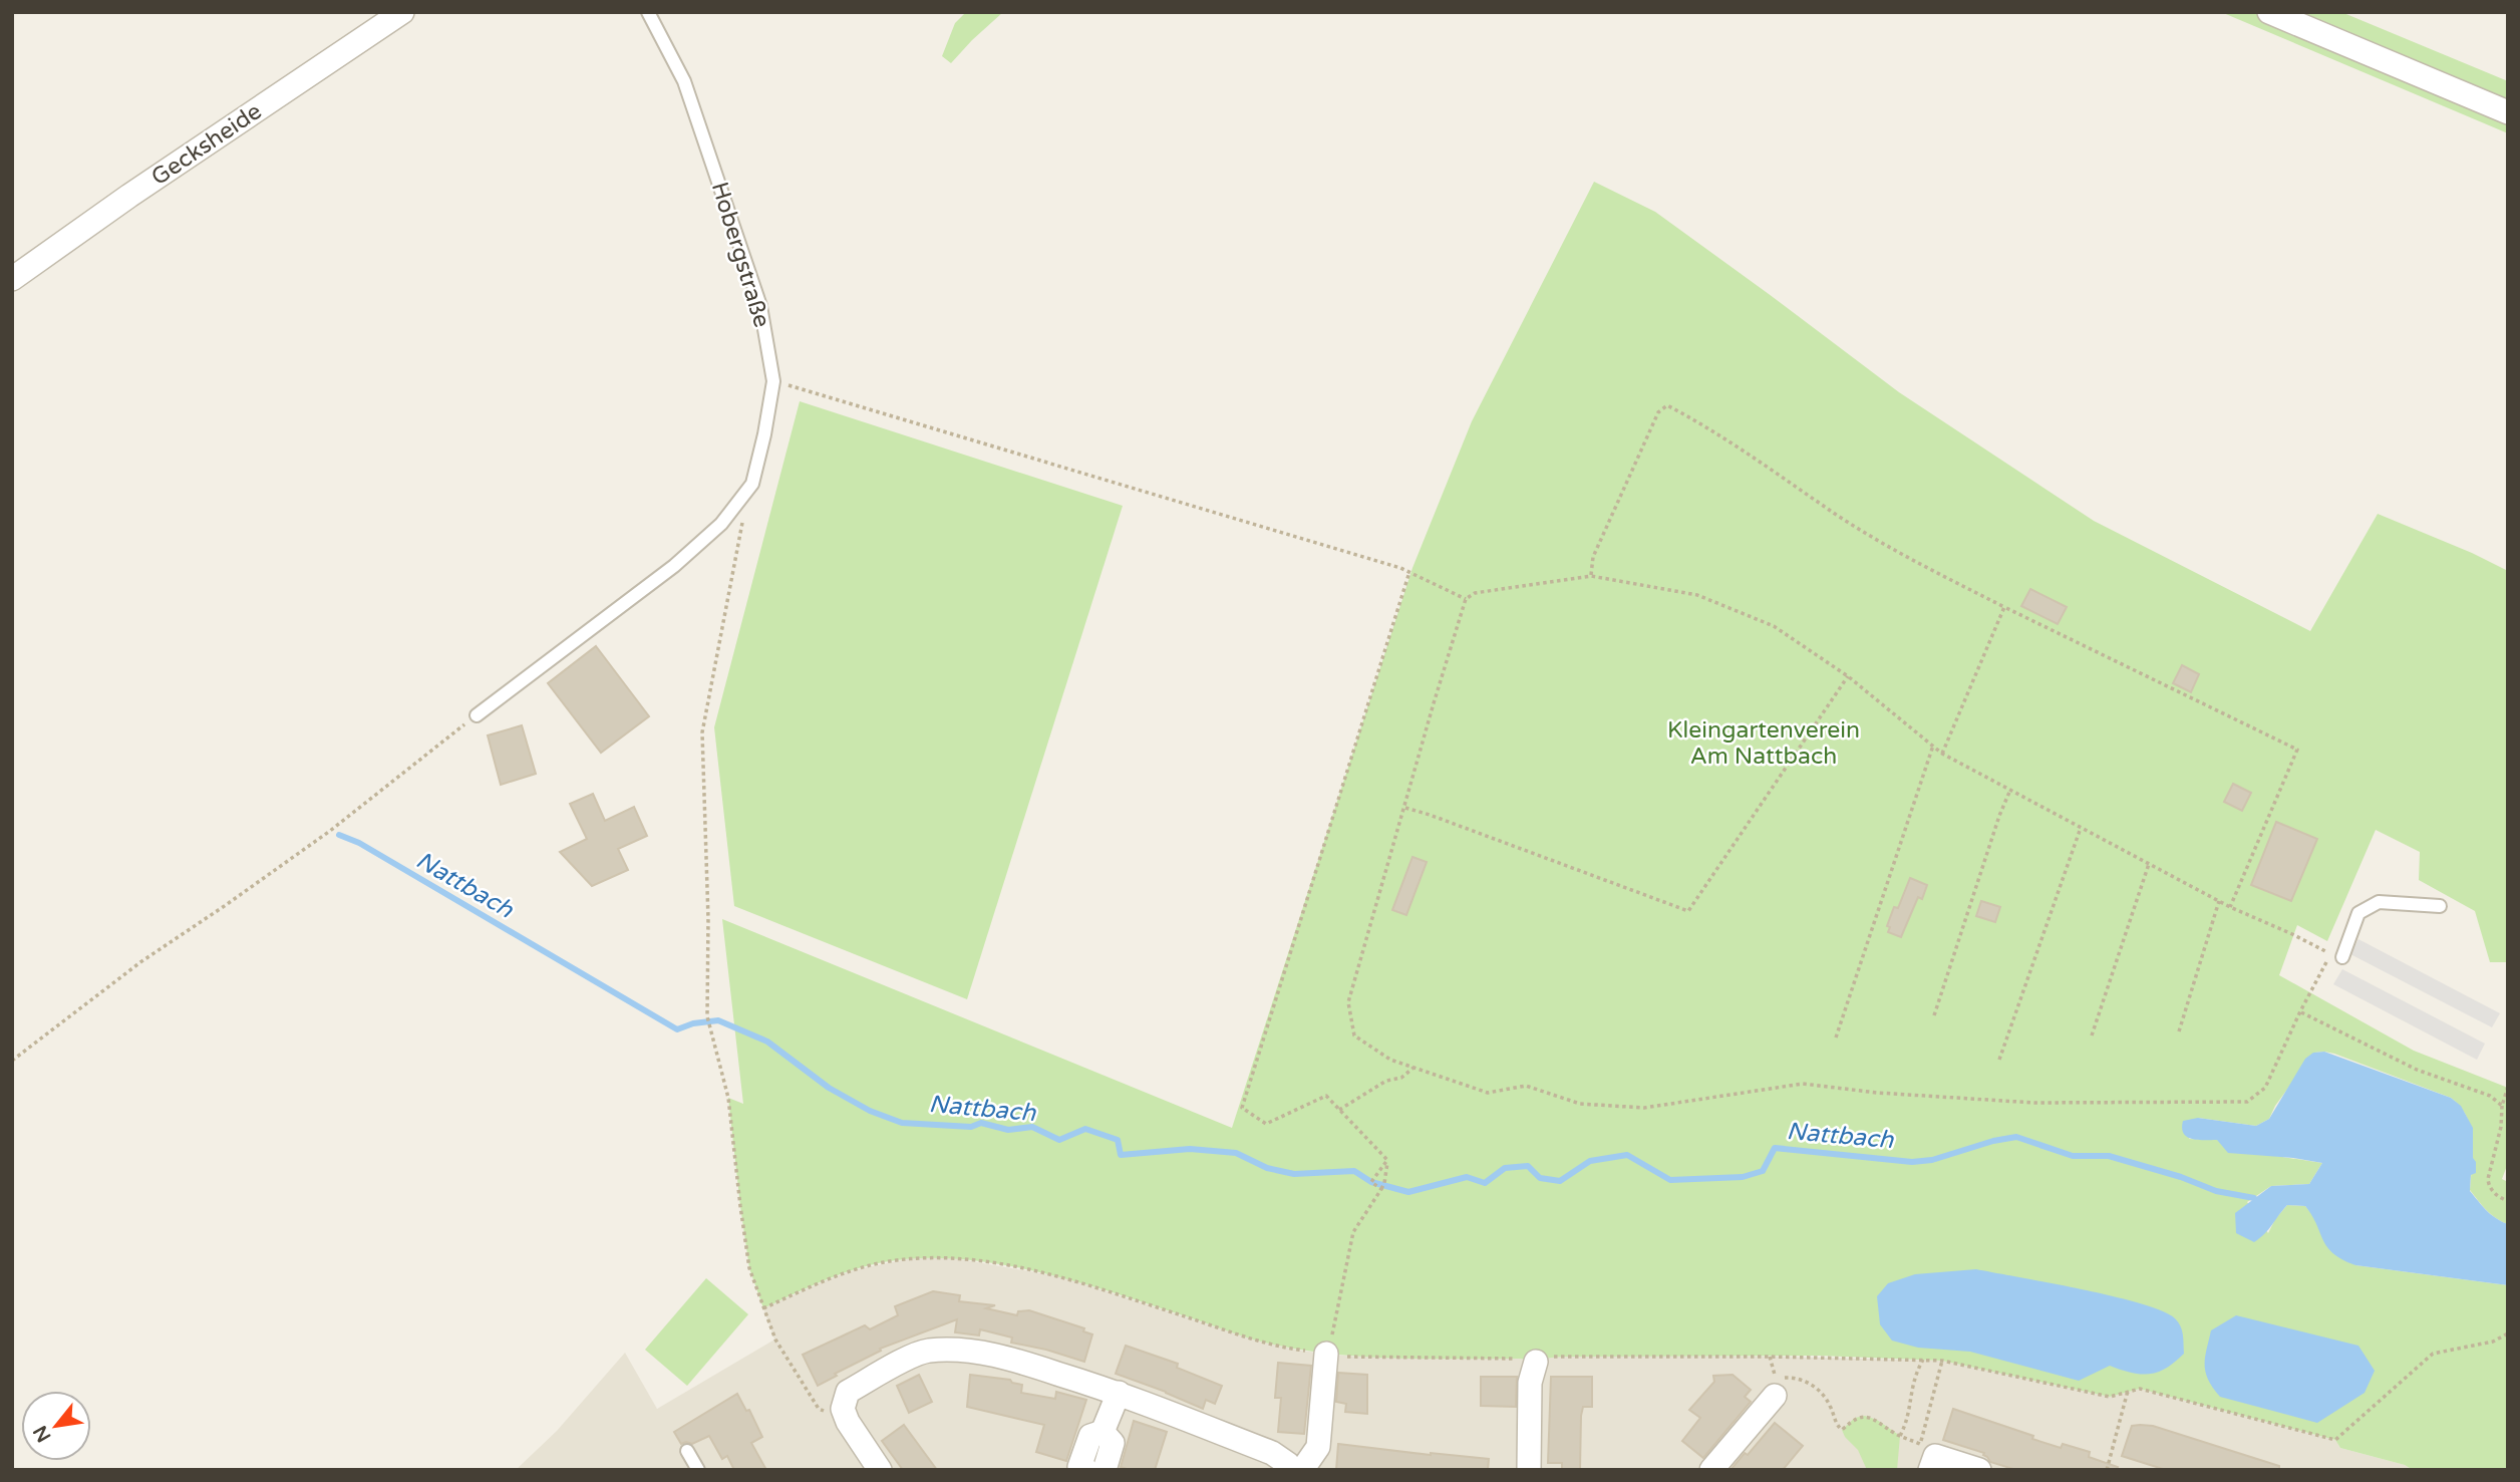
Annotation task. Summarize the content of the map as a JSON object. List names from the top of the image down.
{
  "streets": {
    "street": ["Gecksheide"],
    "lane": ["Hobergstraße"]
  },
  "water": ["Nattbach"],
  "parks": ["Kleingartenverein Am Nattbach"],
  "north": "bottom left"
}
